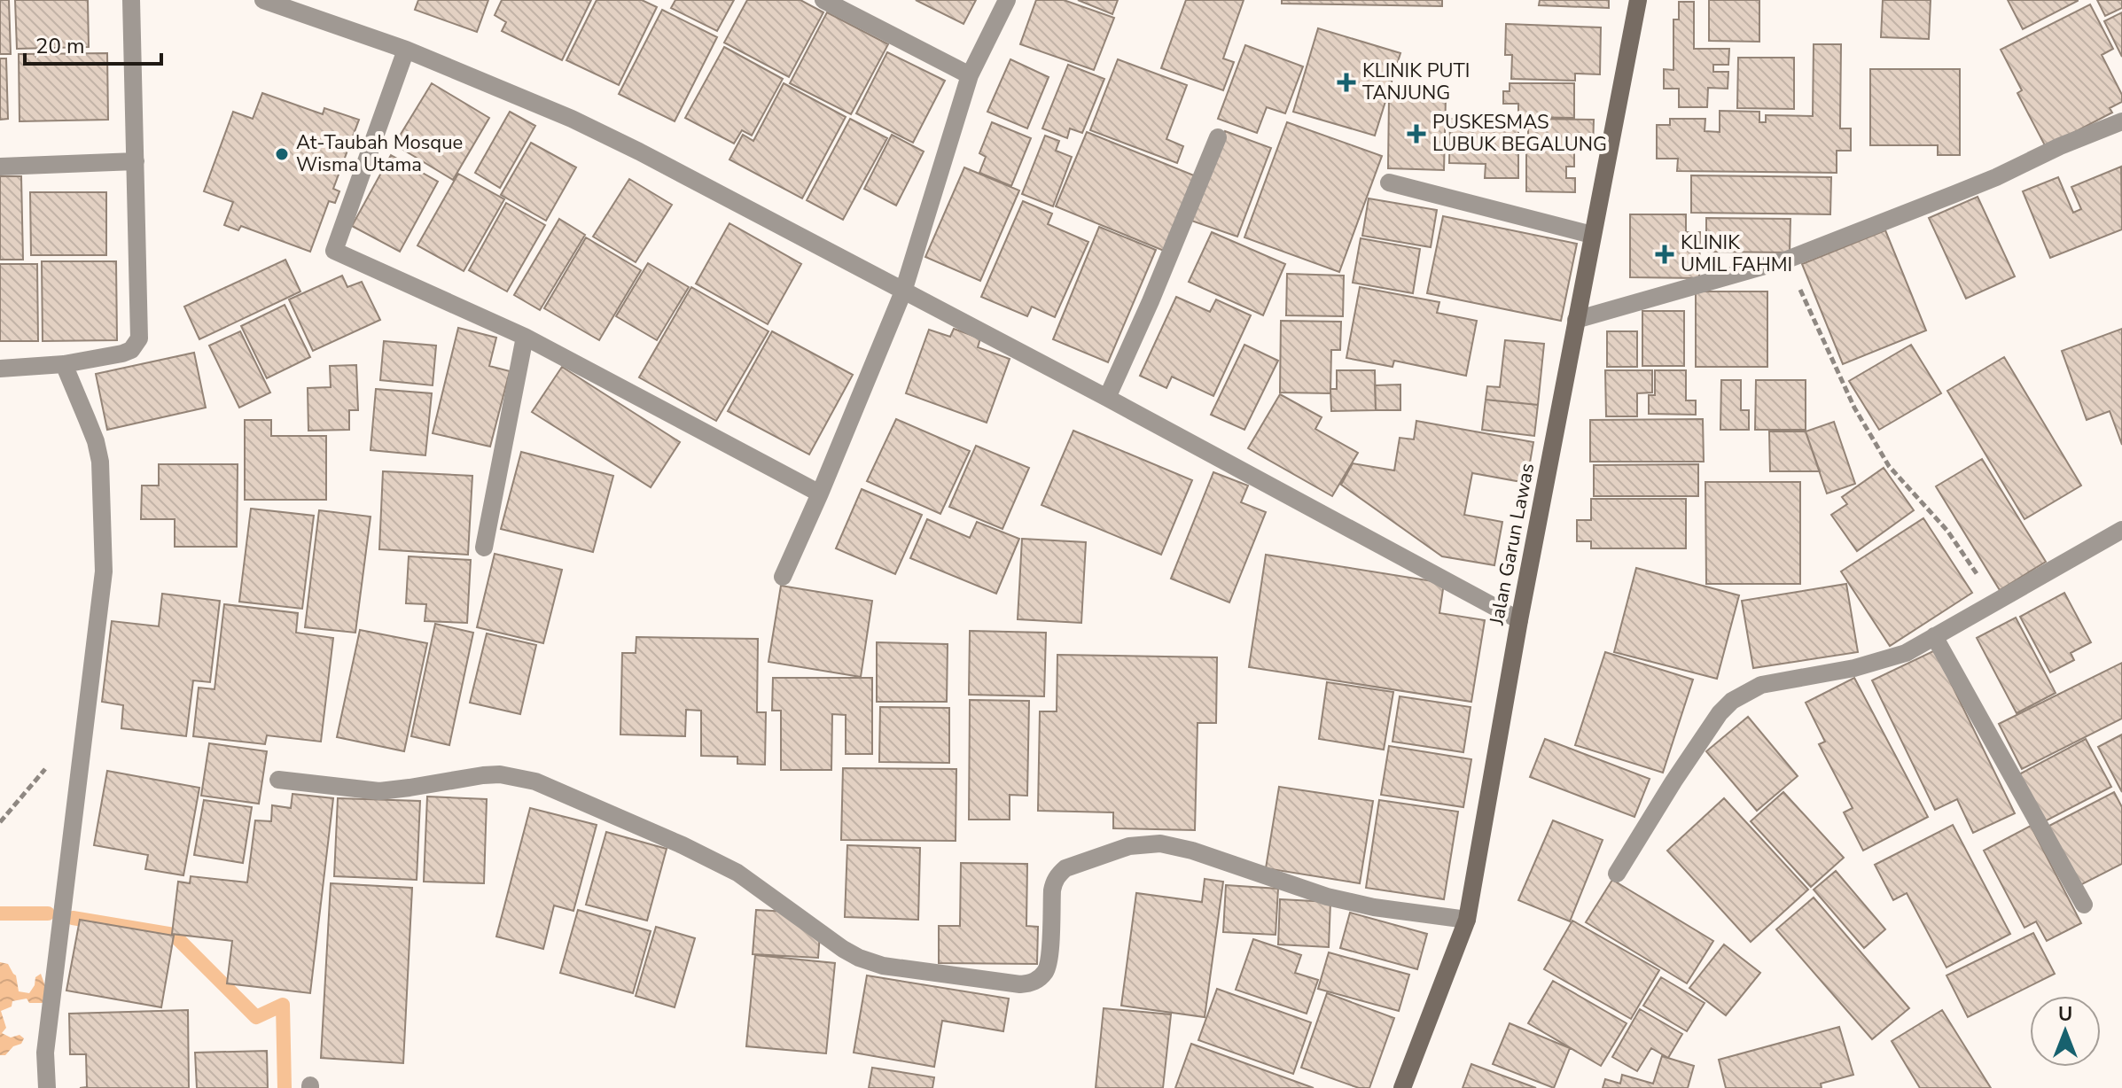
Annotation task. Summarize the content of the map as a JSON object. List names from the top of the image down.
{
  "streets": {
    "main road": ["Jalan Garun Lawas"]
  },
  "places": {
    "health": ["KLINIK PUTI TANJUNG", "PUSKESMAS LUBUK BEGALUNG", "KLINIK UMIL FAHMI"],
    "other": ["At-Taubah Mosque Wisma Utama"]
  },
  "scale_bar": "20 m",
  "north": "top"
}
